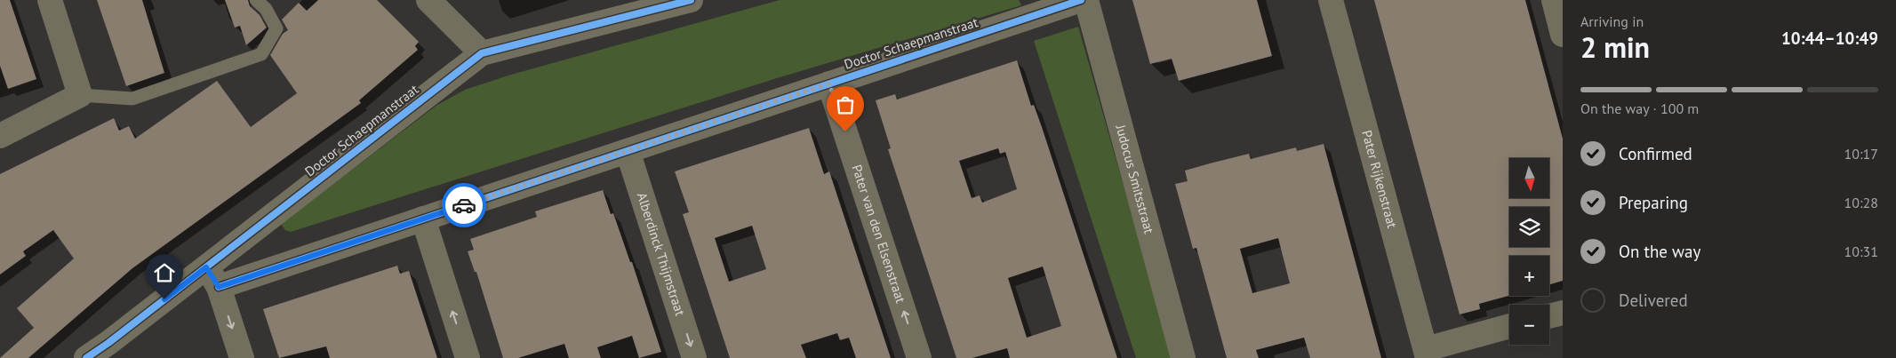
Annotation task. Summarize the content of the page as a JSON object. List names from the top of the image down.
{
  "streets": {
    "street": [
      "Doctor Schaepmanstraat",
      "Judocus Smitsstraat",
      "Pater Rijkenstraat",
      "Pater van den Elsenstraat",
      "Alberdinck Thijmstraat"
    ]
  },
  "crossings": [
    ["Doctor Schaepmanstraat", "Pater van den Elsenstraat"],
    ["Doctor Schaepmanstraat", "Alberdinck Thijmstraat"]
  ],
  "one_way": ["Pater van den Elsenstraat"],
  "north": "bottom",
  "page": {
    "heading": ["2 min", "Arriving in", "10:44–10:49"],
    "bar": "On the way · 100 m",
    "list": [
      ["Confirmed", "10:17"],
      ["Preparing", "10:28"],
      ["On the way", "10:31"],
      "Delivered"
    ],
    "map_buttons": ["+", "−"]
  }
}
